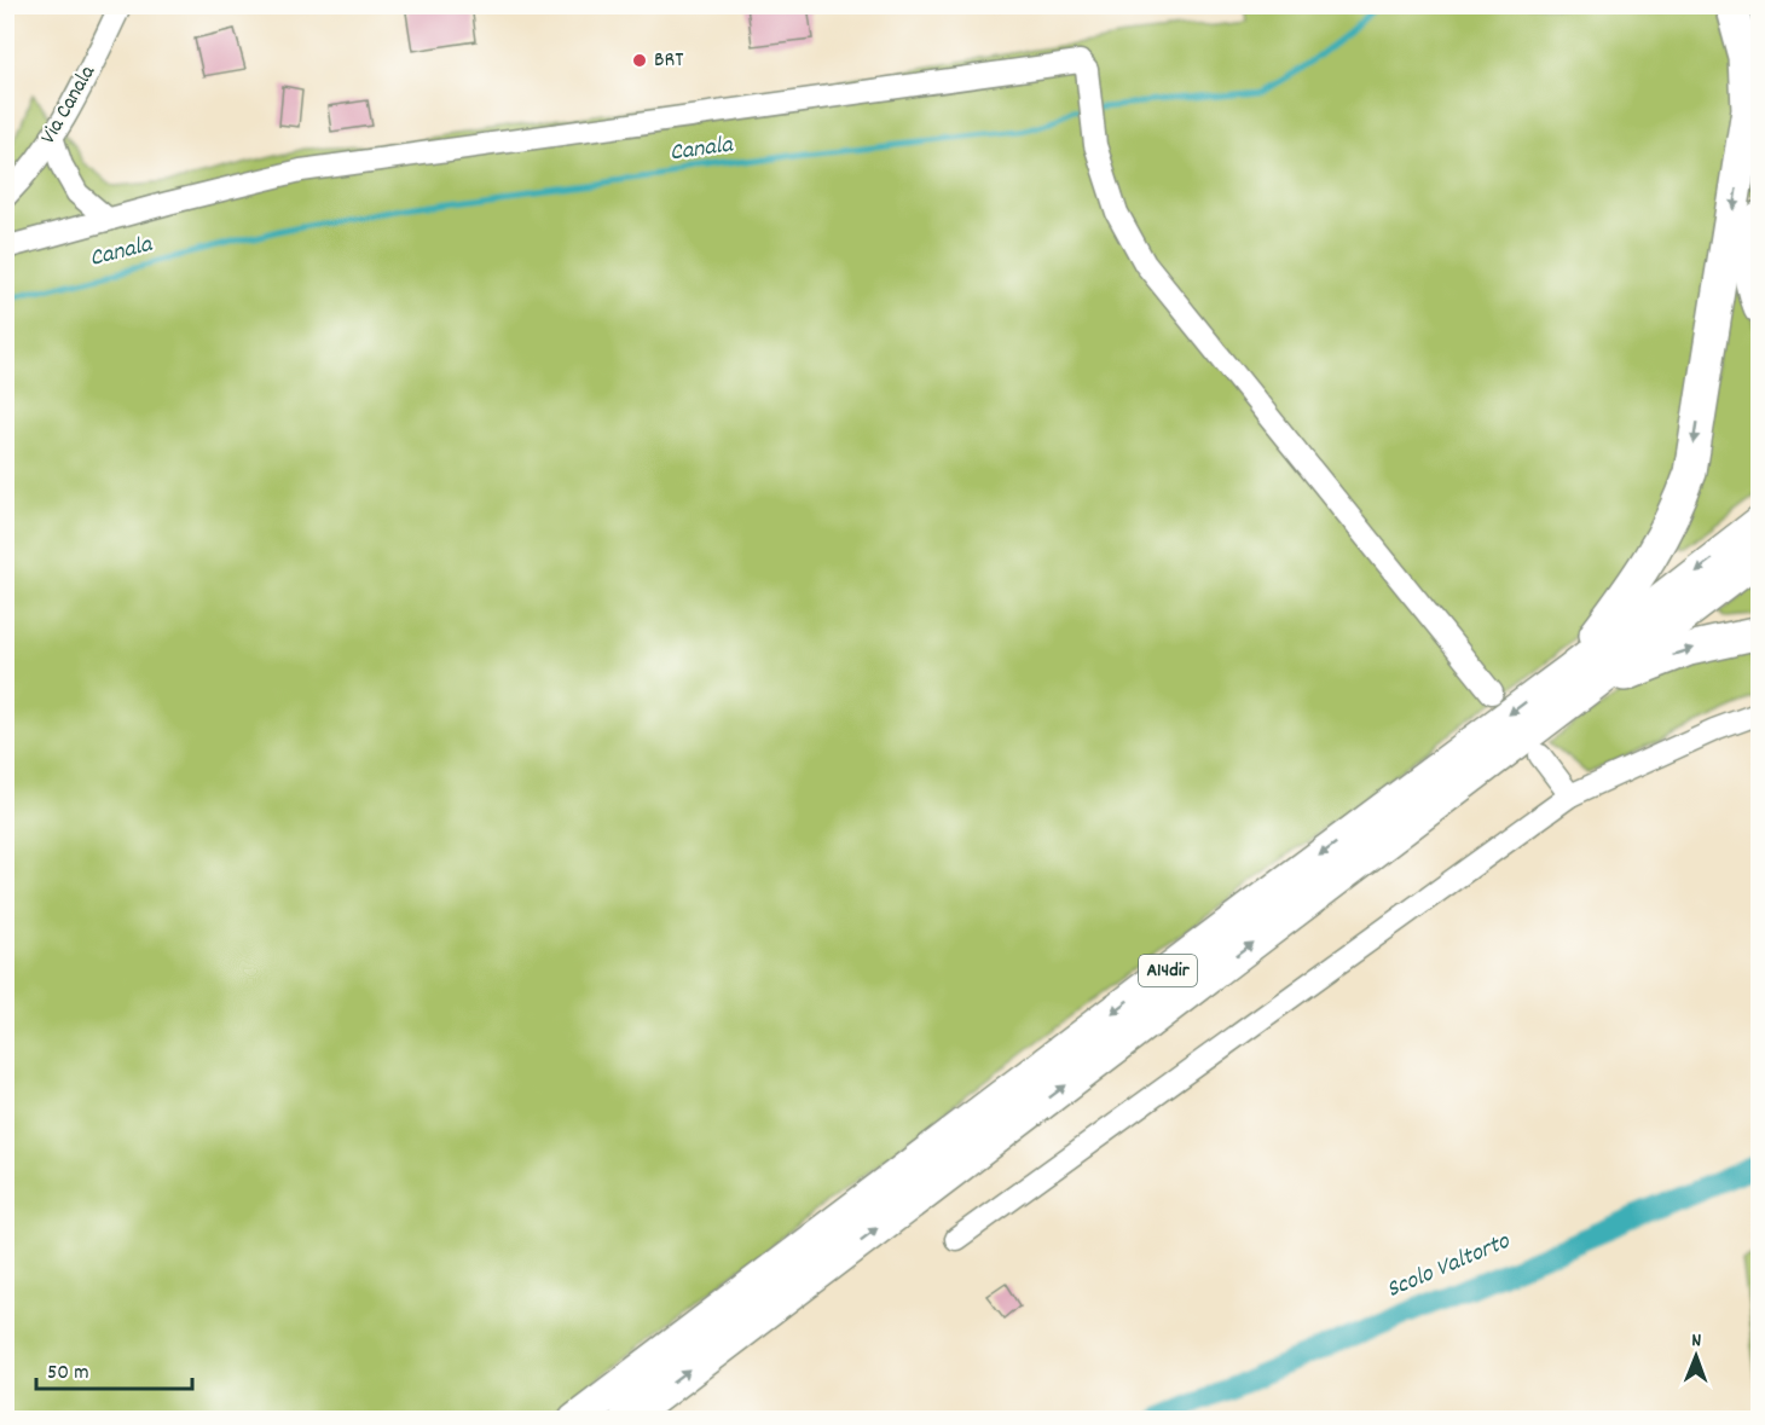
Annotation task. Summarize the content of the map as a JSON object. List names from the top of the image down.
{
  "streets": {
    "highway": ["A14dir"],
    "street": ["Via Canala"]
  },
  "water": ["Canala", "Scolo Valtorto"],
  "places": ["BRT"],
  "scale_bar": "50 m",
  "north": "top"
}
